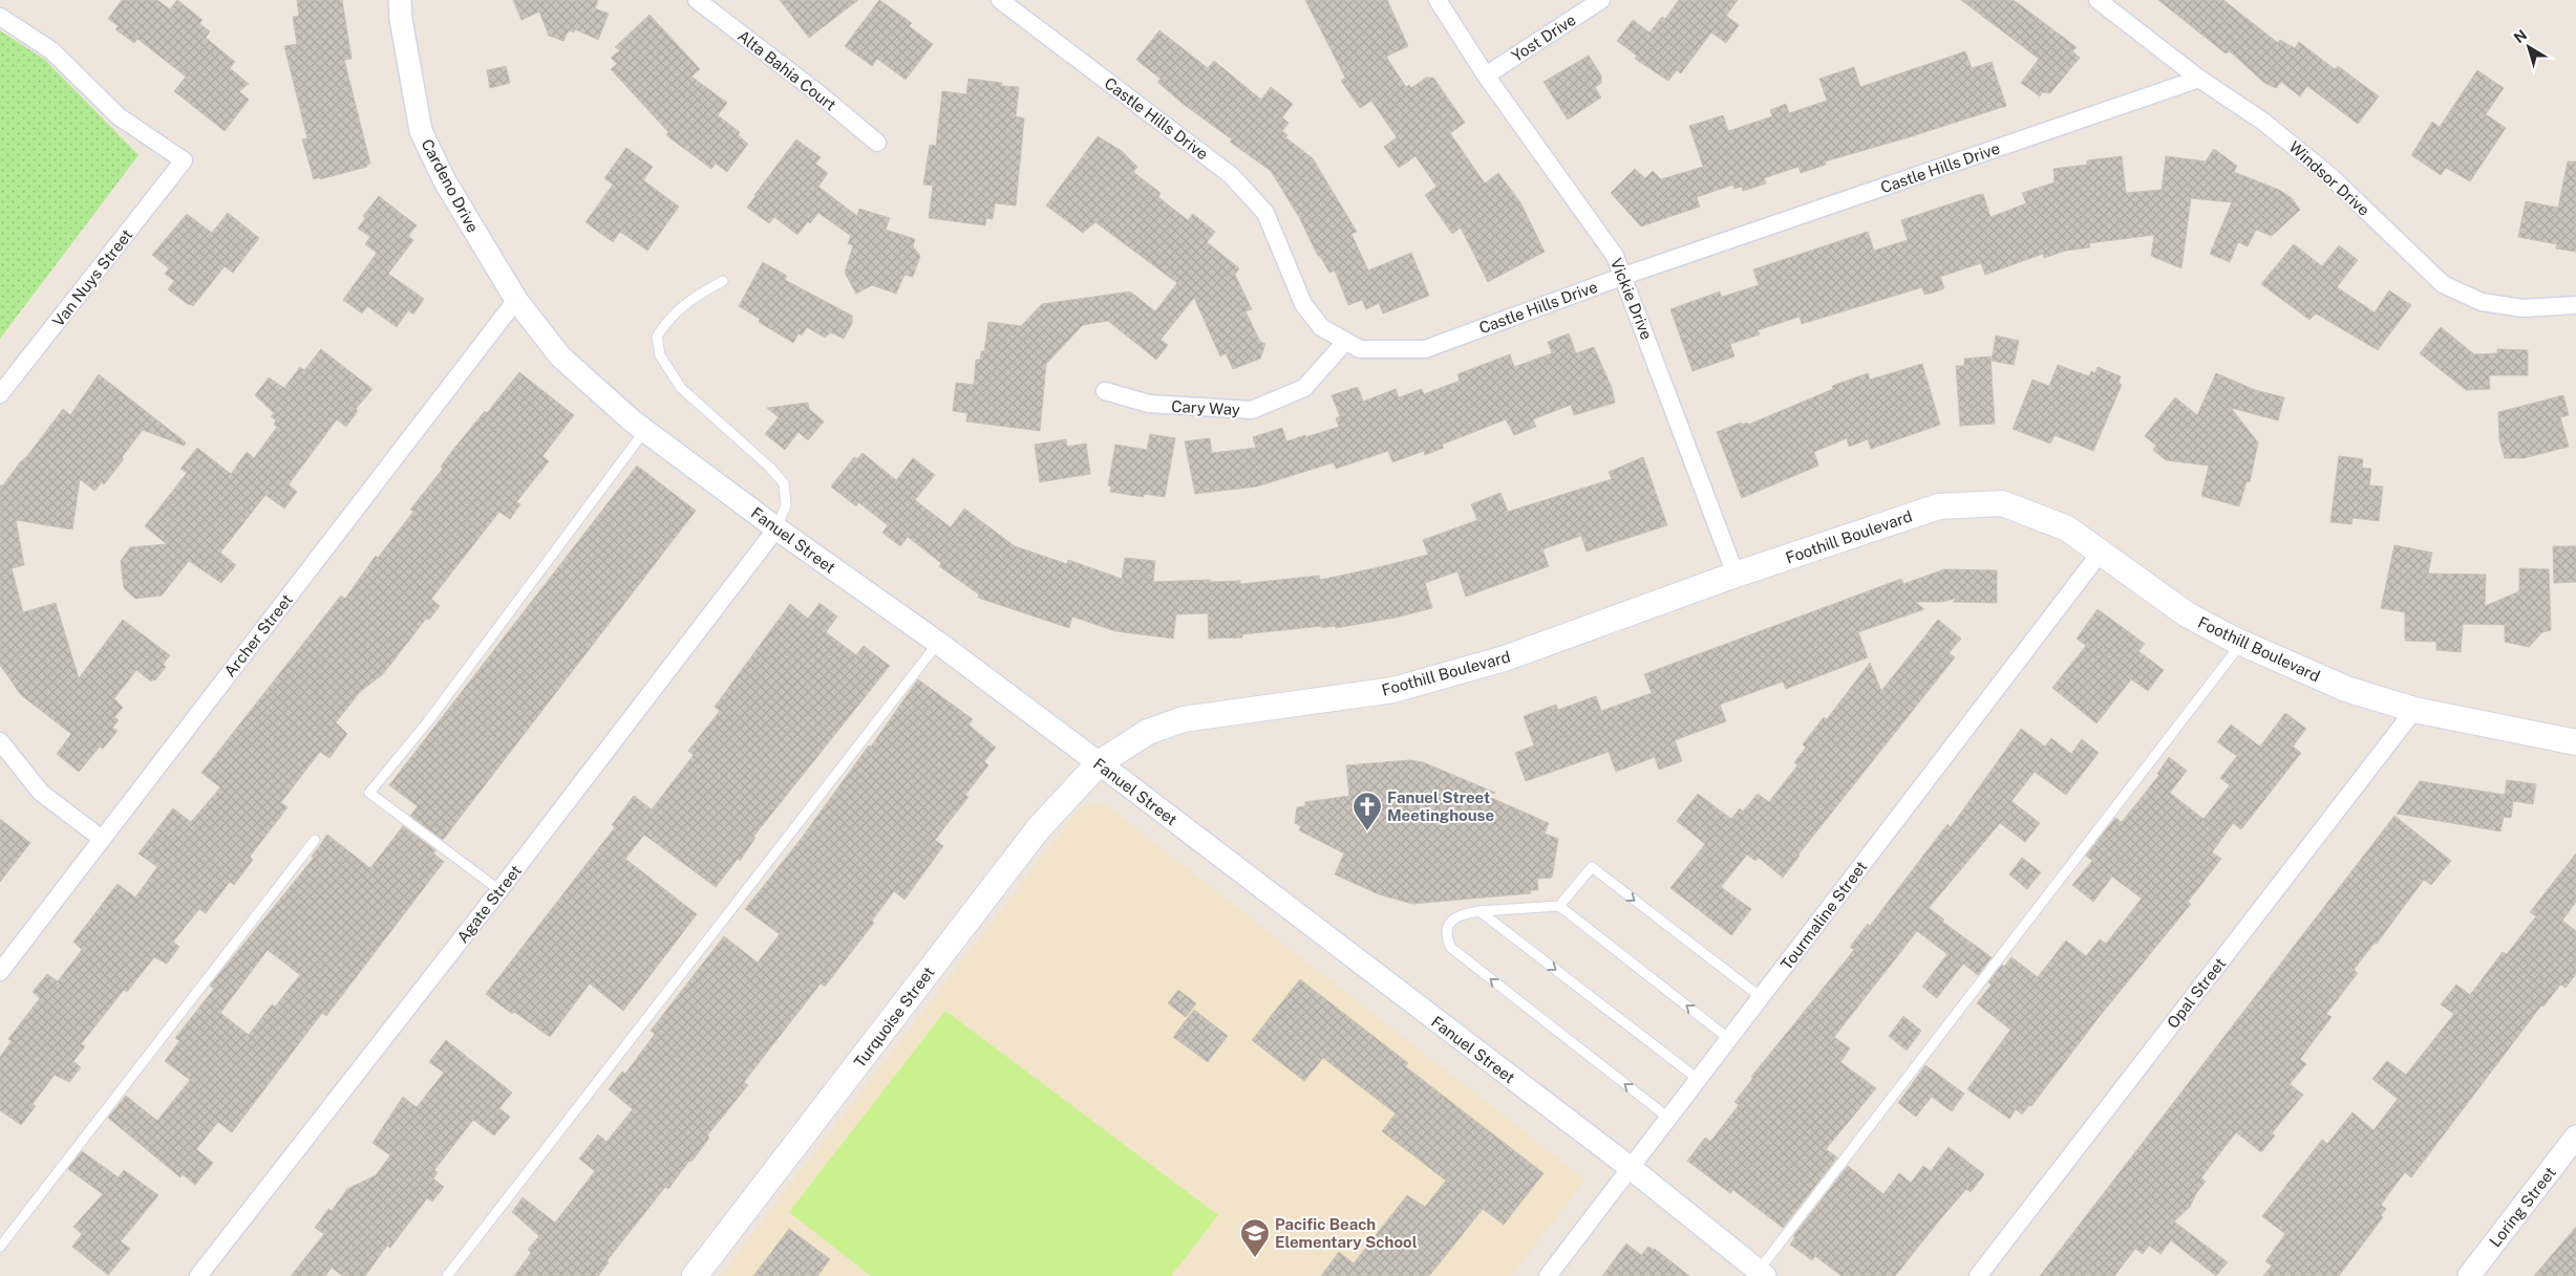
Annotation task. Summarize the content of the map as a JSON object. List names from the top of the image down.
{
  "streets": {
    "main road": ["Foothill Boulevard", "Turquoise Street"],
    "street": [
      "Yost Drive",
      "Alta Bahia Court",
      "Castle Hills Drive",
      "Windsor Drive",
      "Cardeno Drive",
      "Van Nuys Street",
      "Vickie Drive",
      "Cary Way",
      "Fanuel Street",
      "Archer Street",
      "Agate Street",
      "Tourmaline Street",
      "Opal Street",
      "Loring Street"
    ]
  },
  "crossings": [
    ["Yost Drive", "Vickie Drive"],
    ["Castle Hills Drive", "Windsor Drive"],
    ["Castle Hills Drive", "Vickie Drive"],
    ["Castle Hills Drive", "Cary Way"],
    ["Cardeno Drive", "Fanuel Street"],
    ["Cardeno Drive", "Archer Street"],
    ["Vickie Drive", "Foothill Boulevard"],
    ["Foothill Boulevard", "Fanuel Street"],
    ["Foothill Boulevard", "Tourmaline Street"],
    ["Foothill Boulevard", "Opal Street"],
    ["Foothill Boulevard", "Turquoise Street"],
    ["Fanuel Street", "Archer Street"],
    ["Fanuel Street", "Agate Street"],
    ["Fanuel Street", "Tourmaline Street"],
    ["Fanuel Street", "Turquoise Street"]
  ],
  "places": {
    "church": ["Fanuel Street Meetinghouse"],
    "school or university": ["Pacific Beach Elementary School"]
  },
  "north": "top left"
}
